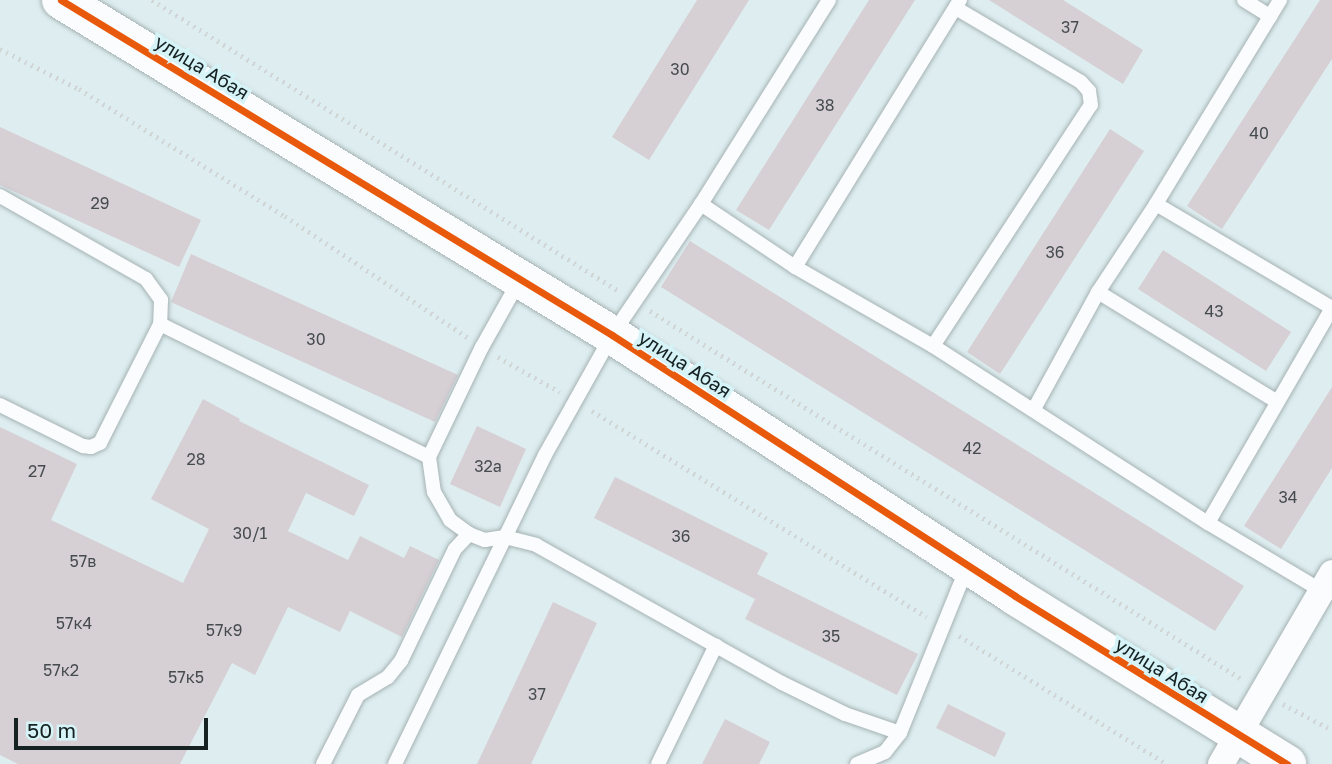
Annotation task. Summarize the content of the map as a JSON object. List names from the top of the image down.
{
  "streets": {
    "street": ["улица Абая"]
  },
  "house_numbers": [
    "37",
    "30",
    "38",
    "40",
    "29",
    "36",
    "43",
    "30",
    "42",
    "28",
    "32а",
    "27",
    "34",
    "30/1",
    "36",
    "57в",
    "57к4",
    "57к9",
    "35",
    "57к2",
    "57к5",
    "37"
  ],
  "scale_bar": "50 m"
}
